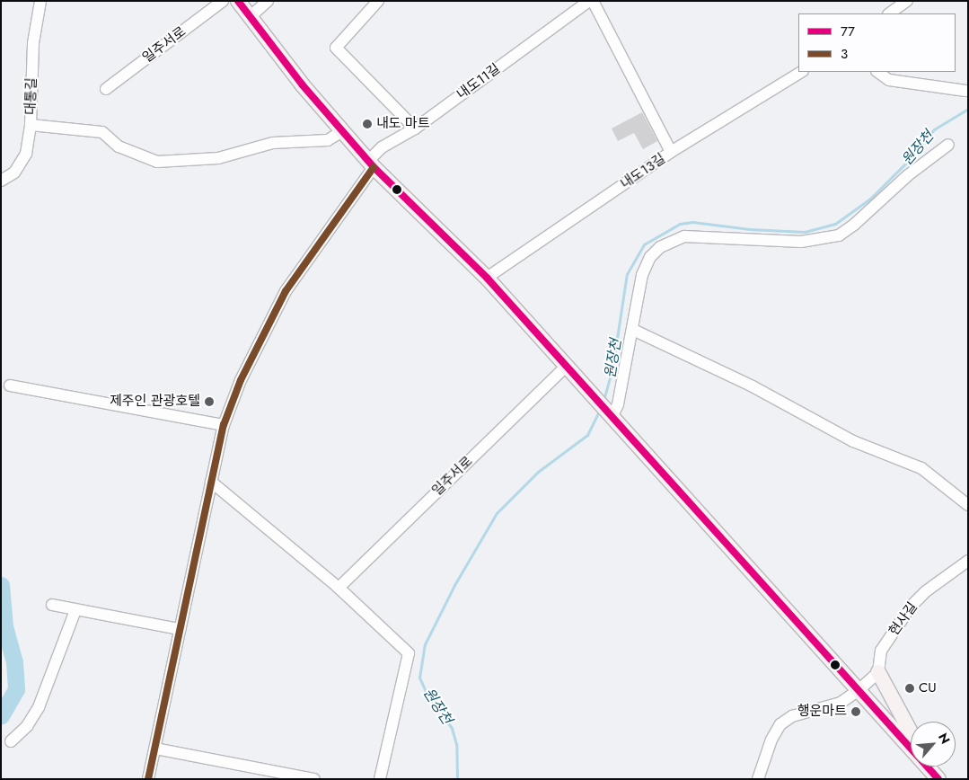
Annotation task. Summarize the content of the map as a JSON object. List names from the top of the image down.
{
  "streets": {
    "street": [
      "일주서로",
      "내도11길",
      "대통길",
      "내도13길",
      "현사길"
    ]
  },
  "water": ["원장천"],
  "places": [
    "내도 마트",
    "제주인 관광호텔",
    "CU",
    "행운마트"
  ],
  "lines": ["transit line 77", "transit line 3"],
  "legend": ["77", "3"],
  "north": "top right"
}
